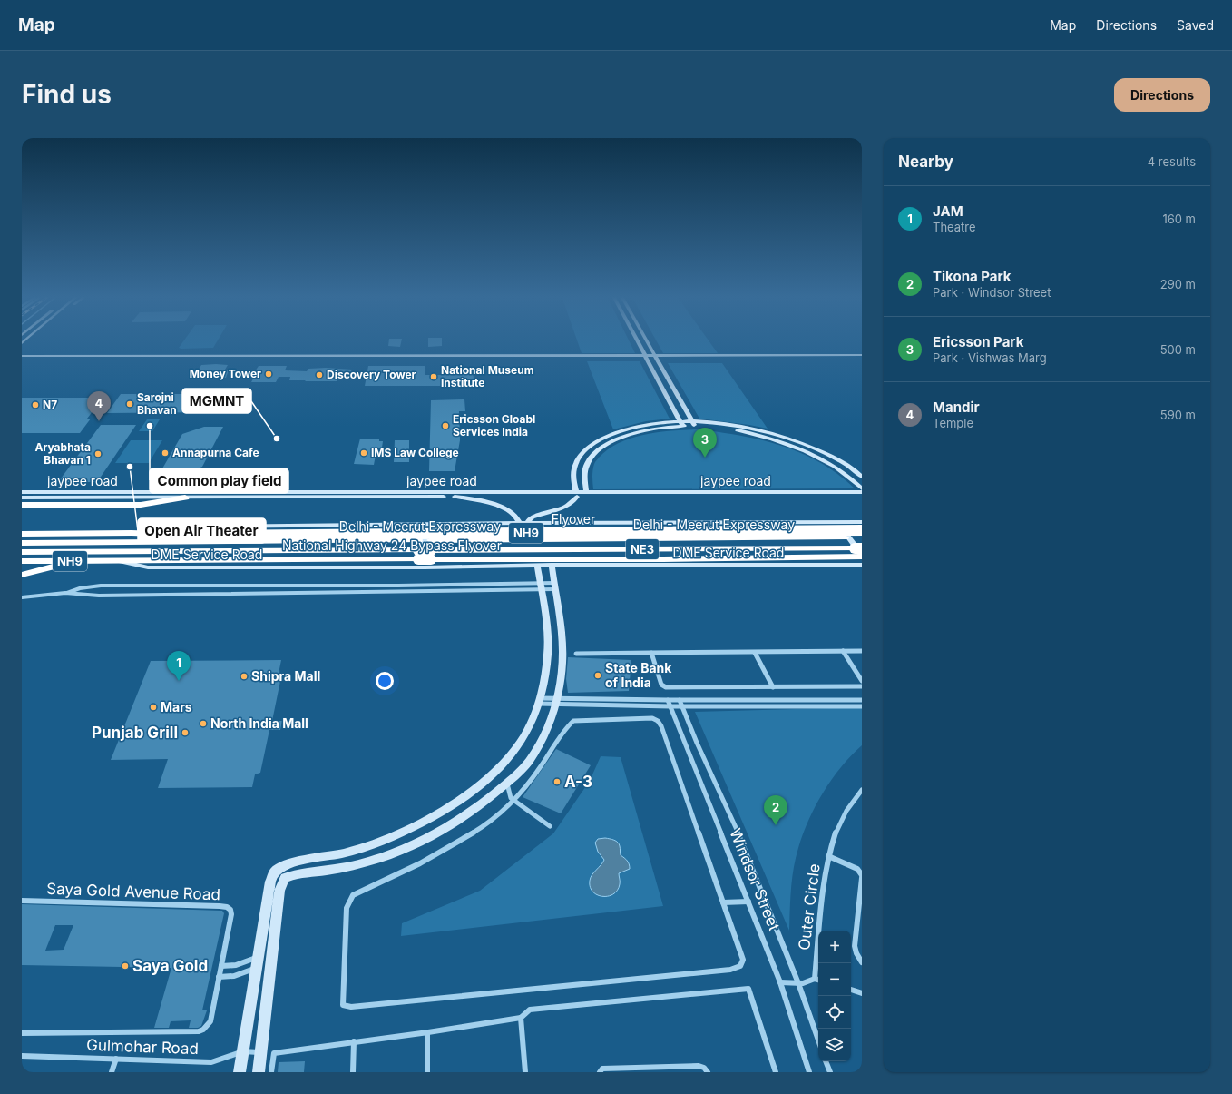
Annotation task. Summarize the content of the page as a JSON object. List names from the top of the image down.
{
  "streets": {
    "highway": [
      "Flyover",
      "Delhi - Meerut Expressway",
      "NH9",
      "National Highway 24 Bypass Flyover",
      "NE3"
    ],
    "street": [
      "jaypee road",
      "DME Service Road",
      "Windsor Street",
      "Saya Gold Avenue Road",
      "Outer Circle",
      "Gulmohar Road"
    ]
  },
  "crossings": [
    ["Flyover", "DME Service Road"],
    ["Delhi - Meerut Expressway", "National Highway 24 Bypass Flyover"],
    ["NH9", "National Highway 24 Bypass Flyover"],
    ["NH9", "DME Service Road"],
    ["National Highway 24 Bypass Flyover", "DME Service Road"]
  ],
  "places": [
    "Money Tower",
    "Discovery Tower",
    "National Museum Institute",
    "Sarojni Bhavan",
    "N7",
    "Common play field",
    "Ericsson Gloabl Services India",
    "MGMNT",
    "Annapurna Cafe",
    "IMS Law College",
    "Aryabhata Bhavan 1",
    "Open Air Theater",
    "State Bank of India",
    "Shipra Mall",
    "Mars",
    "North India Mall",
    "Punjab Grill",
    "A-3",
    "Saya Gold"
  ],
  "page": {
    "header": "Map",
    "nav": ["Map", "Directions", "Saved"],
    "buttons": "Directions",
    "title": "Find us",
    "heading": ["Nearby", "4 results"],
    "list": [
      {
        "mark": "1",
        "name": "JAM",
        "note": "Theatre",
        "value": "160 m"
      },
      {
        "mark": "2",
        "name": "Tikona Park",
        "note": "Park · Windsor Street",
        "value": "290 m"
      },
      {
        "mark": "3",
        "name": "Ericsson Park",
        "note": "Park · Vishwas Marg",
        "value": "500 m"
      },
      {
        "mark": "4",
        "name": "Mandir",
        "note": "Temple",
        "value": "590 m"
      }
    ],
    "pins": [
      "4",
      "3",
      "1",
      "2"
    ],
    "map_buttons": ["+", "−"]
  }
}
